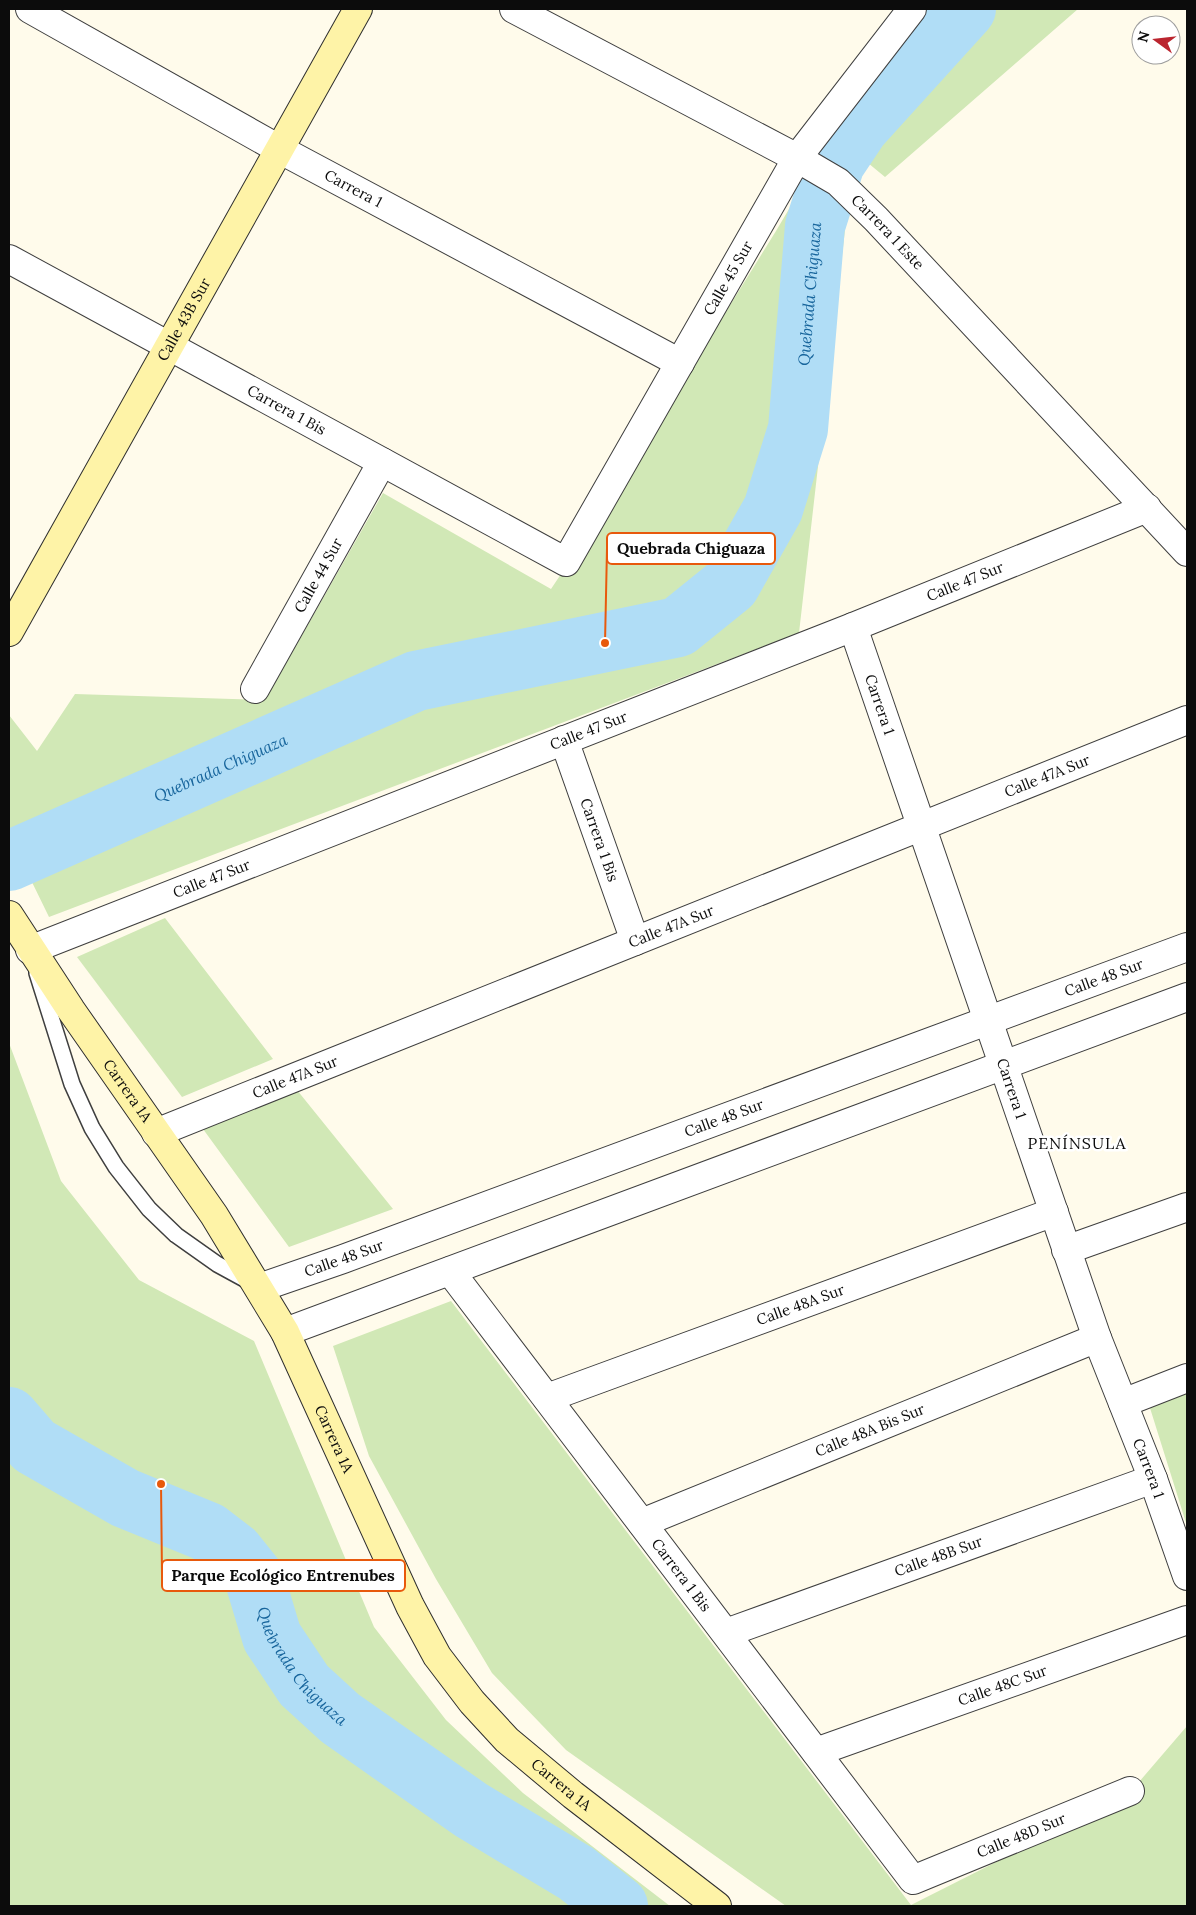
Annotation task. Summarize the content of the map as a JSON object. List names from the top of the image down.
{
  "streets": {
    "main road": ["Calle 43B Sur", "Carrera 1A"],
    "street": [
      "Carrera 1",
      "Carrera 1 Este",
      "Calle 45 Sur",
      "Carrera 1 Bis",
      "Calle 44 Sur",
      "Calle 47 Sur",
      "Calle 47A Sur",
      "Calle 48 Sur",
      "Calle 48A Sur",
      "Calle 48A Bis Sur",
      "Calle 48B Sur",
      "Calle 48C Sur",
      "Calle 48D Sur"
    ]
  },
  "crossings": [
    ["Carrera 1", "Calle 45 Sur"],
    ["Carrera 1", "Calle 43B Sur"],
    ["Carrera 1", "Calle 47 Sur"],
    ["Carrera 1", "Calle 47A Sur"],
    ["Carrera 1", "Calle 48 Sur"],
    ["Carrera 1", "Calle 48A Sur"],
    ["Carrera 1", "Calle 48A Bis Sur"],
    ["Carrera 1", "Calle 48B Sur"],
    ["Carrera 1 Este", "Calle 45 Sur"],
    ["Carrera 1 Este", "Calle 47 Sur"],
    ["Calle 45 Sur", "Carrera 1 Bis"],
    ["Calle 43B Sur", "Carrera 1 Bis"],
    ["Carrera 1 Bis", "Calle 44 Sur"],
    ["Carrera 1 Bis", "Calle 47 Sur"],
    ["Carrera 1 Bis", "Calle 47A Sur"],
    ["Carrera 1 Bis", "Calle 48A Sur"],
    ["Carrera 1 Bis", "Calle 48A Bis Sur"],
    ["Carrera 1 Bis", "Calle 48B Sur"],
    ["Carrera 1 Bis", "Calle 48C Sur"],
    ["Carrera 1 Bis", "Calle 48D Sur"],
    ["Calle 47 Sur", "Carrera 1A"],
    ["Calle 47A Sur", "Carrera 1A"],
    ["Calle 48 Sur", "Carrera 1A"]
  ],
  "districts": ["PENÍNSULA"],
  "water": ["Quebrada Chiguaza"],
  "places": ["Quebrada Chiguaza", "Parque Ecológico Entrenubes"],
  "north": "left"
}
